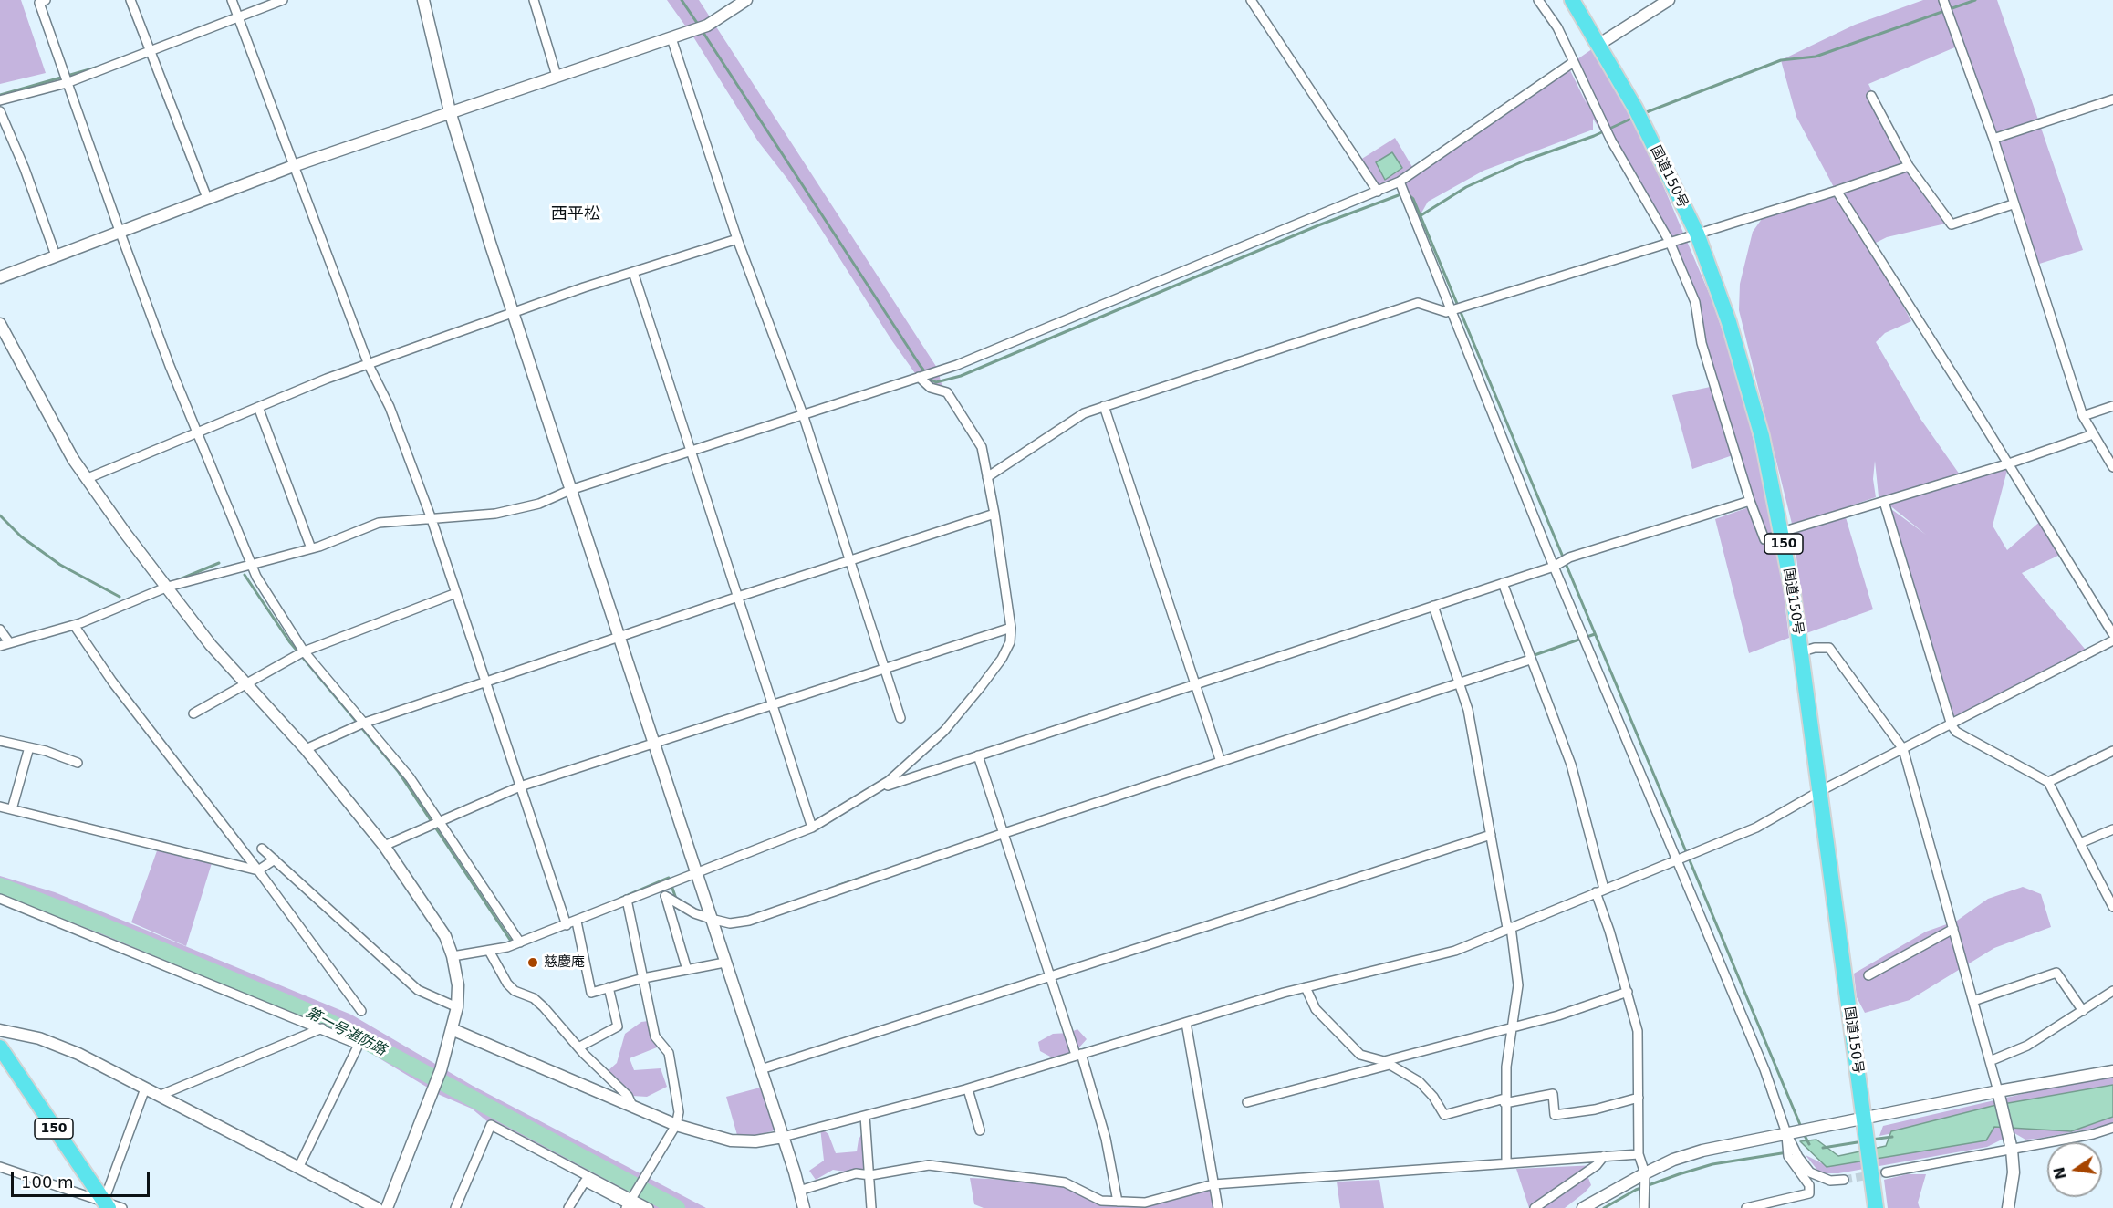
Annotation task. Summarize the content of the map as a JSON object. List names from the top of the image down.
{
  "streets": {
    "highway": ["国道150号", "150"]
  },
  "districts": ["西平松"],
  "water": ["第一号湛防路"],
  "places": ["慈慶庵"],
  "scale_bar": "100 m",
  "north": "left"
}
